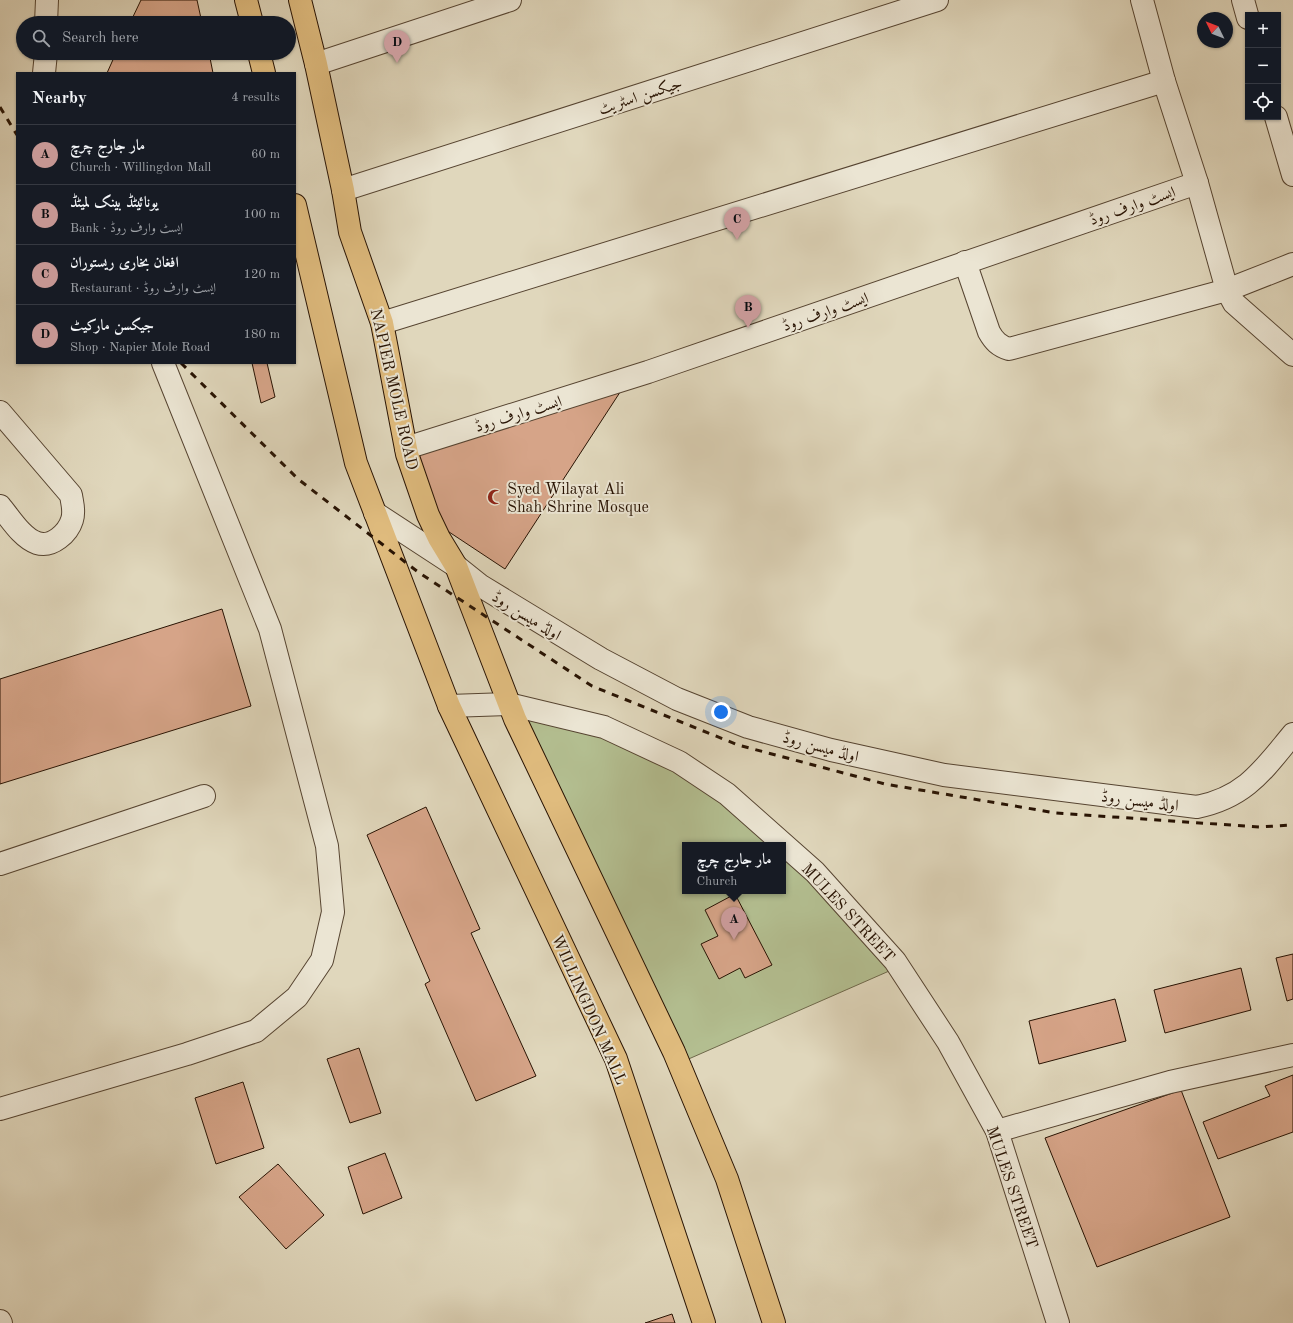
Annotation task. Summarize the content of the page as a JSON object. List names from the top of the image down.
{
  "streets": {
    "main road": ["NAPIER MOLE ROAD", "WILLINGDON MALL"],
    "street": [
      "جیکسن اسٹریٹ",
      "ایسٹ وارف روڈ",
      "اولڈ میسن روڈ",
      "MULES STREET"
    ]
  },
  "crossings": [
    ["جیکسن اسٹریٹ", "NAPIER MOLE ROAD"],
    ["ایسٹ وارف روڈ", "NAPIER MOLE ROAD"],
    ["NAPIER MOLE ROAD", "اولڈ میسن روڈ"],
    ["NAPIER MOLE ROAD", "MULES STREET"],
    ["MULES STREET", "WILLINGDON MALL"]
  ],
  "places": {
    "mosque": ["Syed Wilayat Ali Shah Shrine Mosque"]
  },
  "north": "top left",
  "page": {
    "map_buttons": ["+", "−"],
    "search": "Search here",
    "pins": [
      "D",
      "C",
      "B",
      "A"
    ],
    "heading": ["Nearby", "4 results"],
    "list": [
      {
        "mark": "A",
        "name": "مار جارج چرچ",
        "note": "Church · Willingdon Mall",
        "value": "60 m"
      },
      {
        "mark": "B",
        "name": "یونائیٹڈ بینک لمیٹڈ",
        "note": "Bank · ایسٹ وارف روڈ",
        "value": "100 m"
      },
      {
        "mark": "C",
        "name": "افغان بخاری ریستوران",
        "note": "Restaurant · ایسٹ وارف روڈ",
        "value": "120 m"
      },
      {
        "mark": "D",
        "name": "جیکسن مارکیٹ",
        "note": "Shop · Napier Mole Road",
        "value": "180 m"
      }
    ],
    "popup": ["مار جارج چرچ", "Church"]
  }
}
